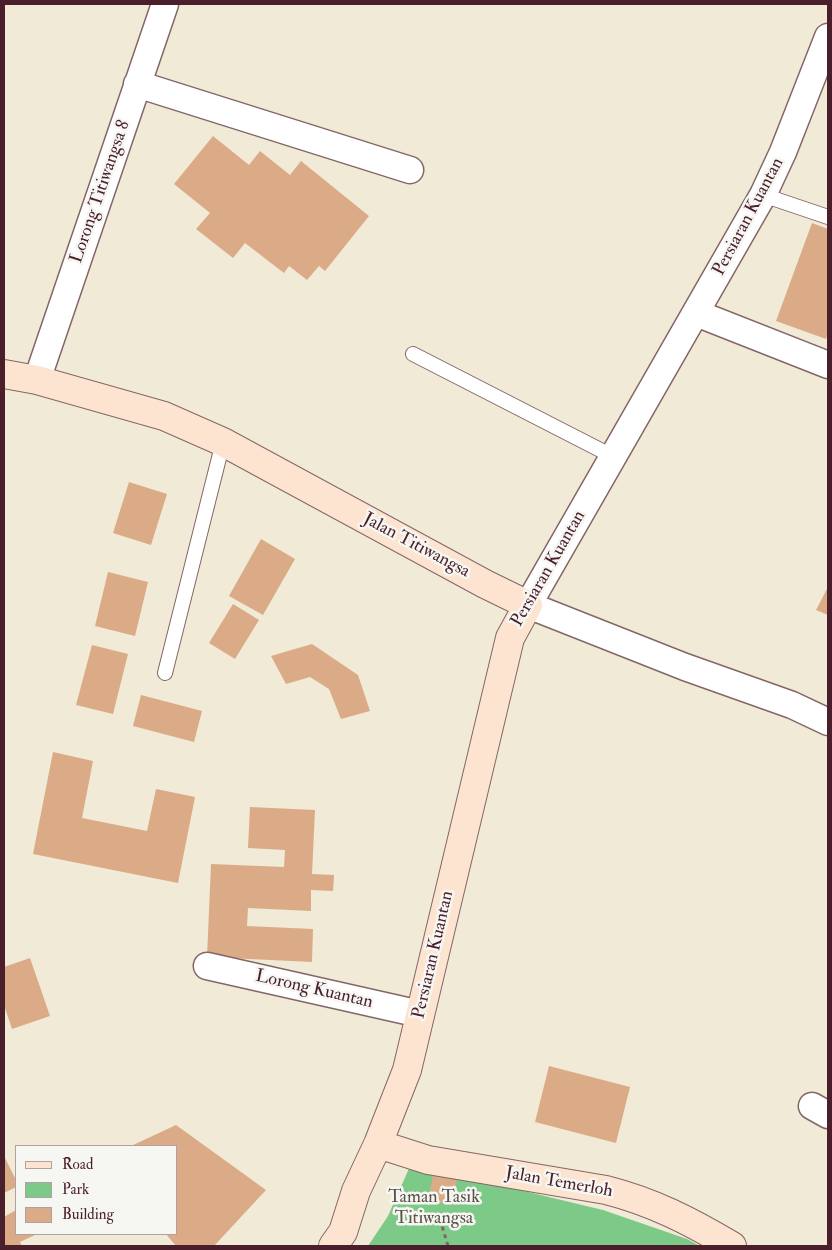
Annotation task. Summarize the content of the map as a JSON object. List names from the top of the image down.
{
  "streets": {
    "street": [
      "Lorong Titiwangsa 8",
      "Persiaran Kuantan",
      "Jalan Titiwangsa",
      "Lorong Kuantan",
      "Jalan Temerloh"
    ]
  },
  "crossings": [
    ["Lorong Titiwangsa 8", "Jalan Titiwangsa"],
    ["Persiaran Kuantan", "Jalan Titiwangsa"],
    ["Persiaran Kuantan", "Lorong Kuantan"],
    ["Persiaran Kuantan", "Jalan Temerloh"]
  ],
  "parks": ["Taman Tasik Titiwangsa"],
  "legend": ["Road", "Park", "Building"]
}
